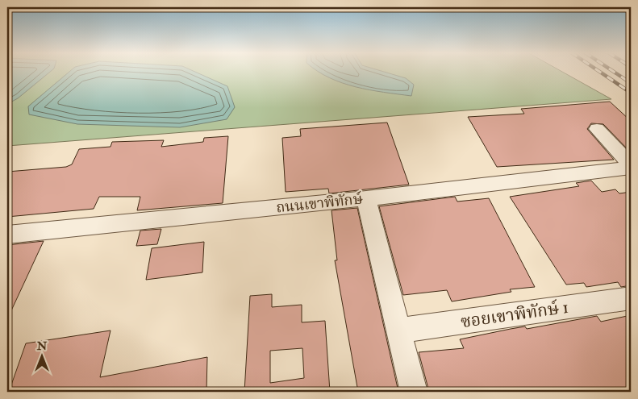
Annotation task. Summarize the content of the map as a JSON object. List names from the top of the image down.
{
  "streets": {
    "street": ["ถนนเขาพิทักษ์", "ซอยเขาพิทักษ์ 1"]
  },
  "north": "top"
}
